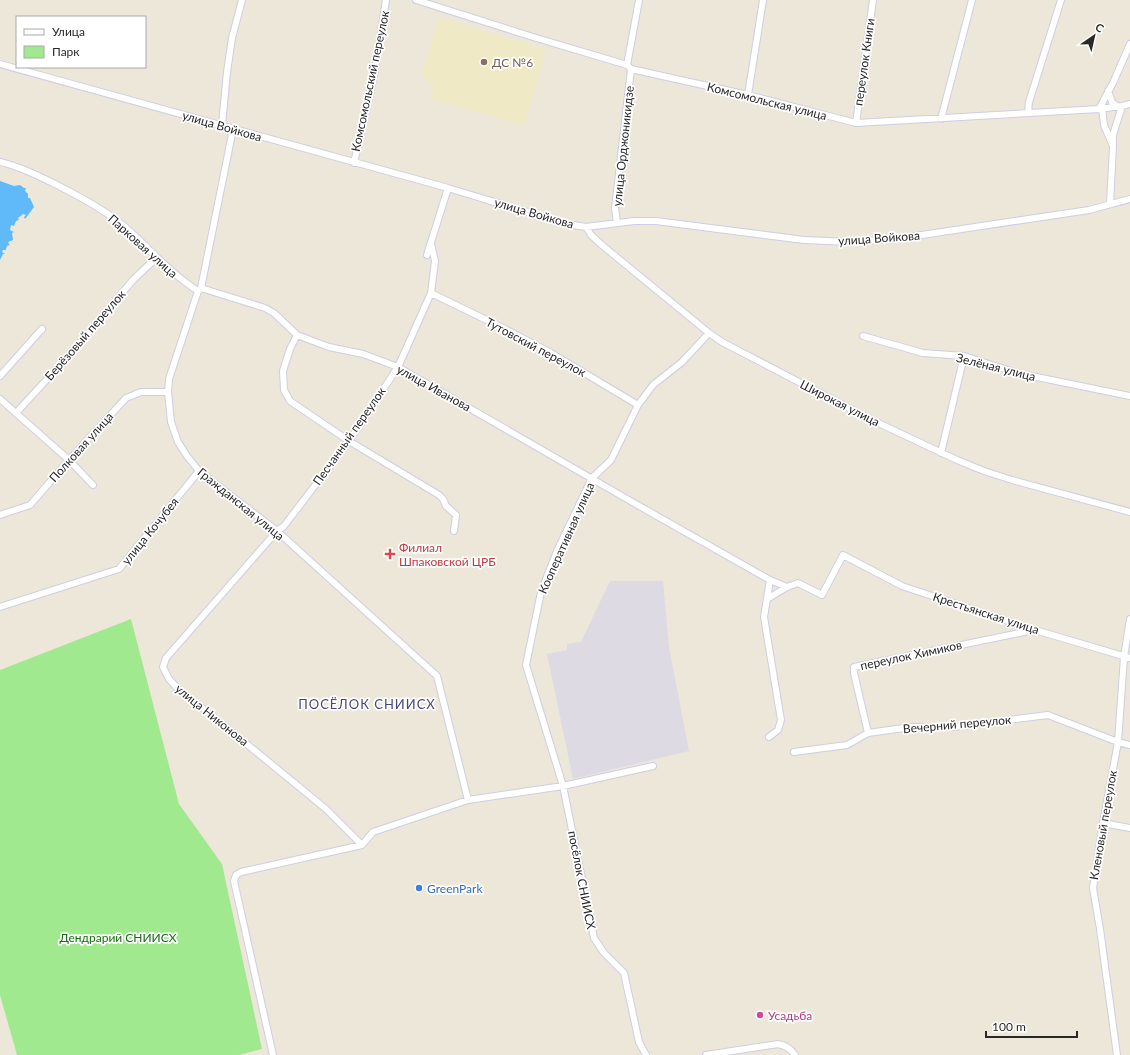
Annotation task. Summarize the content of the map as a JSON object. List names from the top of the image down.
{
  "streets": {
    "street": [
      "переулок Книги",
      "Комсомольский переулок",
      "Комсомольская улица",
      "улица Войкова",
      "улица Орджоникидзе",
      "Парковая улица",
      "Берёзовый переулок",
      "Тутовский переулок",
      "Зелёная улица",
      "улица Иванова",
      "Широкая улица",
      "Песчанный переулок",
      "Полковая улица",
      "Гражданская улица",
      "улица Кочубея",
      "Кооперативная улица",
      "Крестьянская улица",
      "переулок Химиков",
      "улица Никонова",
      "Вечерний переулок",
      "Кленовый переулок",
      "посёлок СНИИСХ"
    ]
  },
  "crossings": [
    ["переулок Книги", "Комсомольская улица"],
    ["Комсомольский переулок", "улица Войкова"],
    ["Комсомольская улица", "улица Орджоникидзе"],
    ["улица Войкова", "улица Орджоникидзе"],
    ["улица Войкова", "Широкая улица"],
    ["улица Войкова", "Гражданская улица"],
    ["Парковая улица", "Берёзовый переулок"],
    ["Парковая улица", "улица Иванова"],
    ["Парковая улица", "Гражданская улица"],
    ["Тутовский переулок", "Песчанный переулок"],
    ["Тутовский переулок", "Кооперативная улица"],
    ["улица Иванова", "Песчанный переулок"],
    ["улица Иванова", "Гражданская улица"],
    ["улица Иванова", "Кооперативная улица"],
    ["улица Иванова", "Крестьянская улица"],
    ["Широкая улица", "Кооперативная улица"],
    ["Песчанный переулок", "Гражданская улица"],
    ["Песчанный переулок", "улица Никонова"],
    ["Полковая улица", "Гражданская улица"],
    ["Гражданская улица", "улица Кочубея"],
    ["Гражданская улица", "улица Никонова"],
    ["Кооперативная улица", "посёлок СНИИСХ"],
    ["Крестьянская улица", "переулок Химиков"],
    ["Крестьянская улица", "Кленовый переулок"],
    ["переулок Химиков", "Вечерний переулок"],
    ["Вечерний переулок", "Кленовый переулок"]
  ],
  "districts": ["ПОСЁЛОК СНИИСХ"],
  "parks": ["Дендрарий СНИИСХ"],
  "places": {
    "other": ["ДС №6", "GreenPark", "Усадьба"],
    "health": ["Филиал Шпаковской ЦРБ"]
  },
  "legend": ["Улица", "Парк"],
  "scale_bar": "100 m",
  "north": "top right"
}
